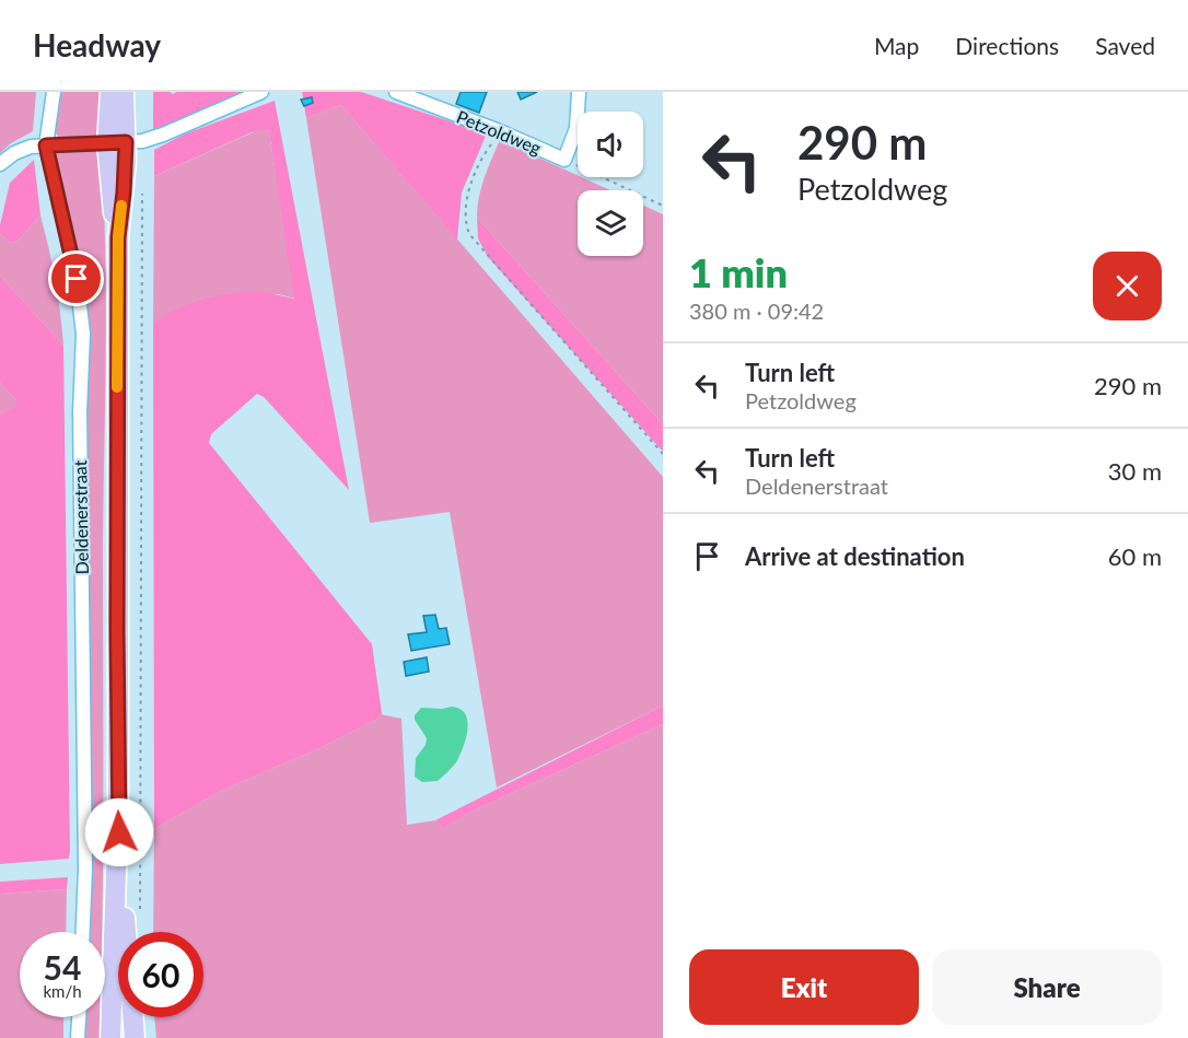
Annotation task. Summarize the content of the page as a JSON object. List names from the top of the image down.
{
  "streets": {
    "main road": ["Deldenerstraat"],
    "street": ["Petzoldweg"]
  },
  "page": {
    "header": "Headway",
    "nav": ["Map", "Directions", "Saved"],
    "turn": ["290 m", "Petzoldweg"],
    "heading": ["1 min", "380 m · 09:42"],
    "list": [
      {
        "name": "Turn left",
        "note": "Petzoldweg",
        "value": "290 m"
      },
      {
        "name": "Turn left",
        "note": "Deldenerstraat",
        "value": "30 m"
      },
      {
        "name": "Arrive at destination",
        "value": "60 m"
      }
    ],
    "speed": "54 km/h",
    "limit": "60",
    "buttons": ["Exit", "Share"]
  }
}
